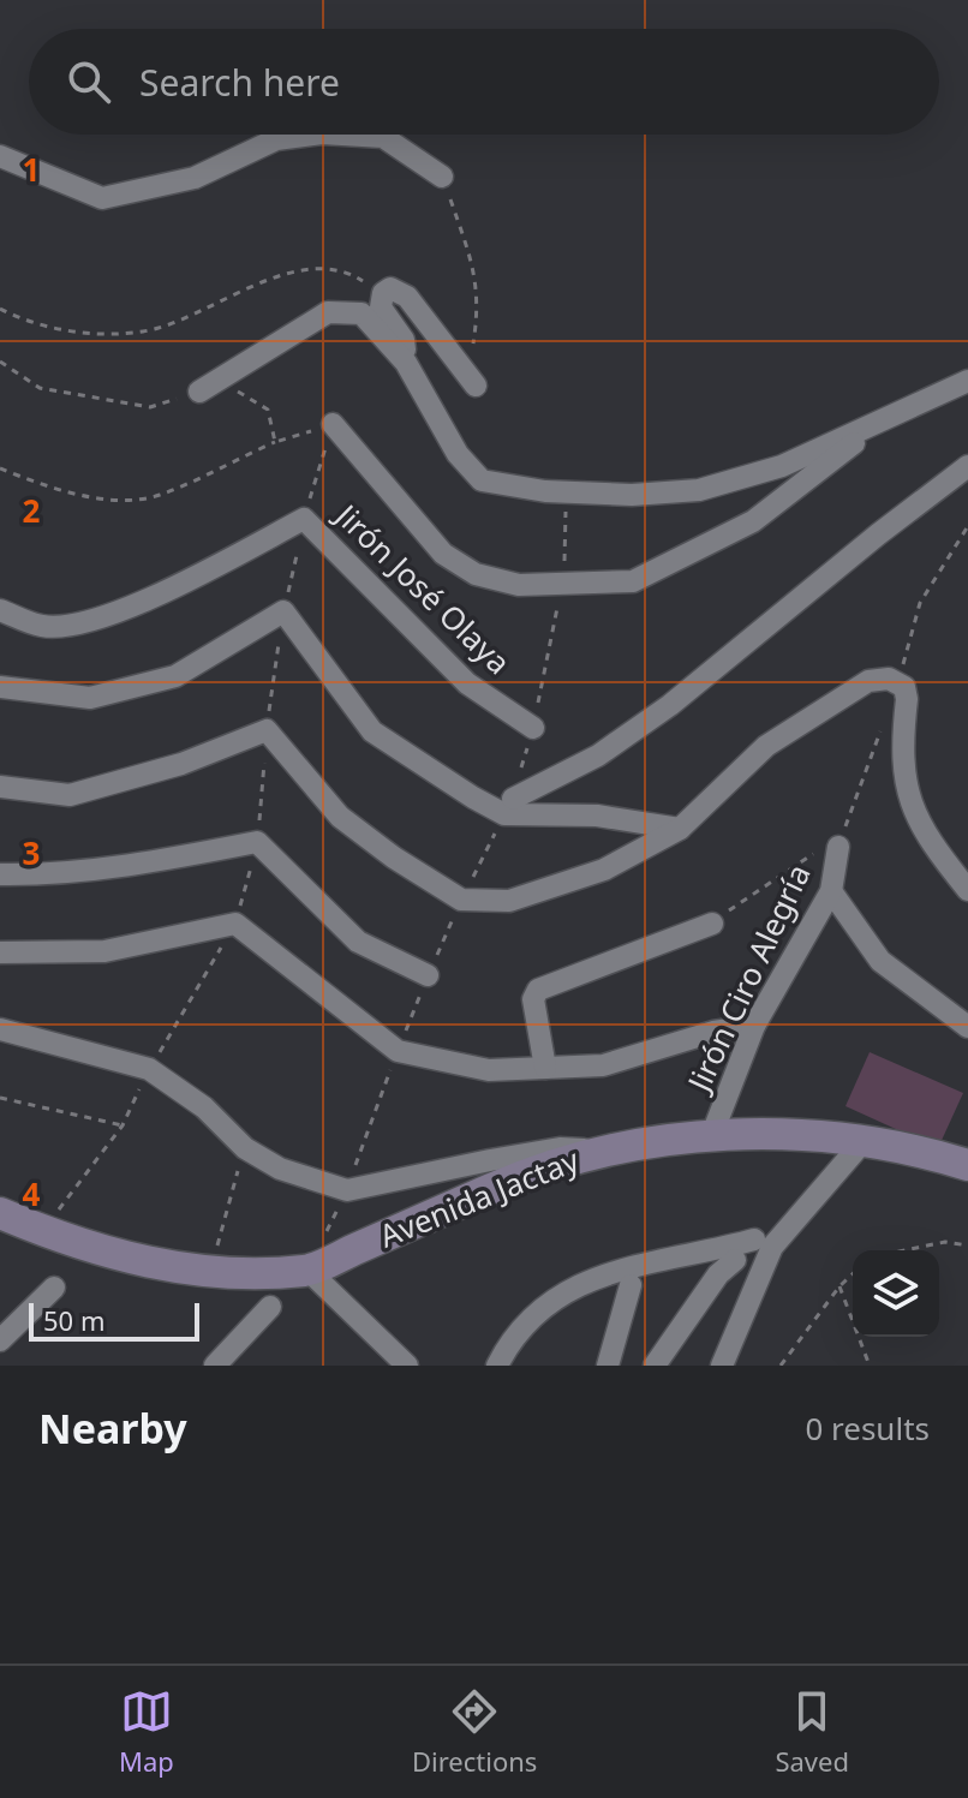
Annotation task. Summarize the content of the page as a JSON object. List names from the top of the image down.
{
  "streets": {
    "street": ["Jirón José Olaya", "Jirón Ciro Alegría", "Avenida Jactay"]
  },
  "crossings": [
    ["Jirón Ciro Alegría", "Avenida Jactay"]
  ],
  "scale_bar": "50 m",
  "page": {
    "search": "Search here",
    "scale": "50 m",
    "heading": ["Nearby", "0 results"],
    "nav": ["Map", "Directions", "Saved"]
  },
  "grid": {
    "rows": [
      "1",
      "2",
      "3",
      "4"
    ]
  }
}
